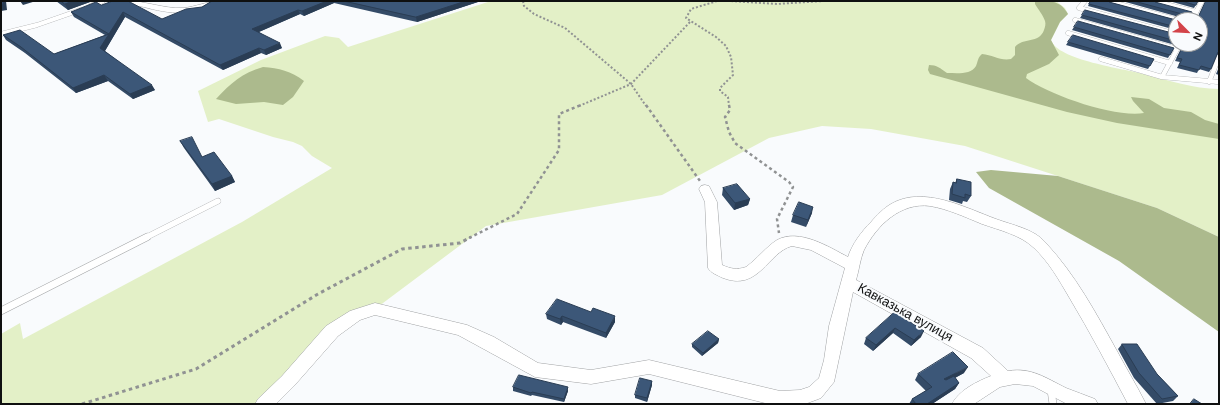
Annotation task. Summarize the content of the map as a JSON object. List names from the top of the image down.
{
  "streets": {
    "street": ["Кавказька вулиця"]
  },
  "north": "bottom right"
}
